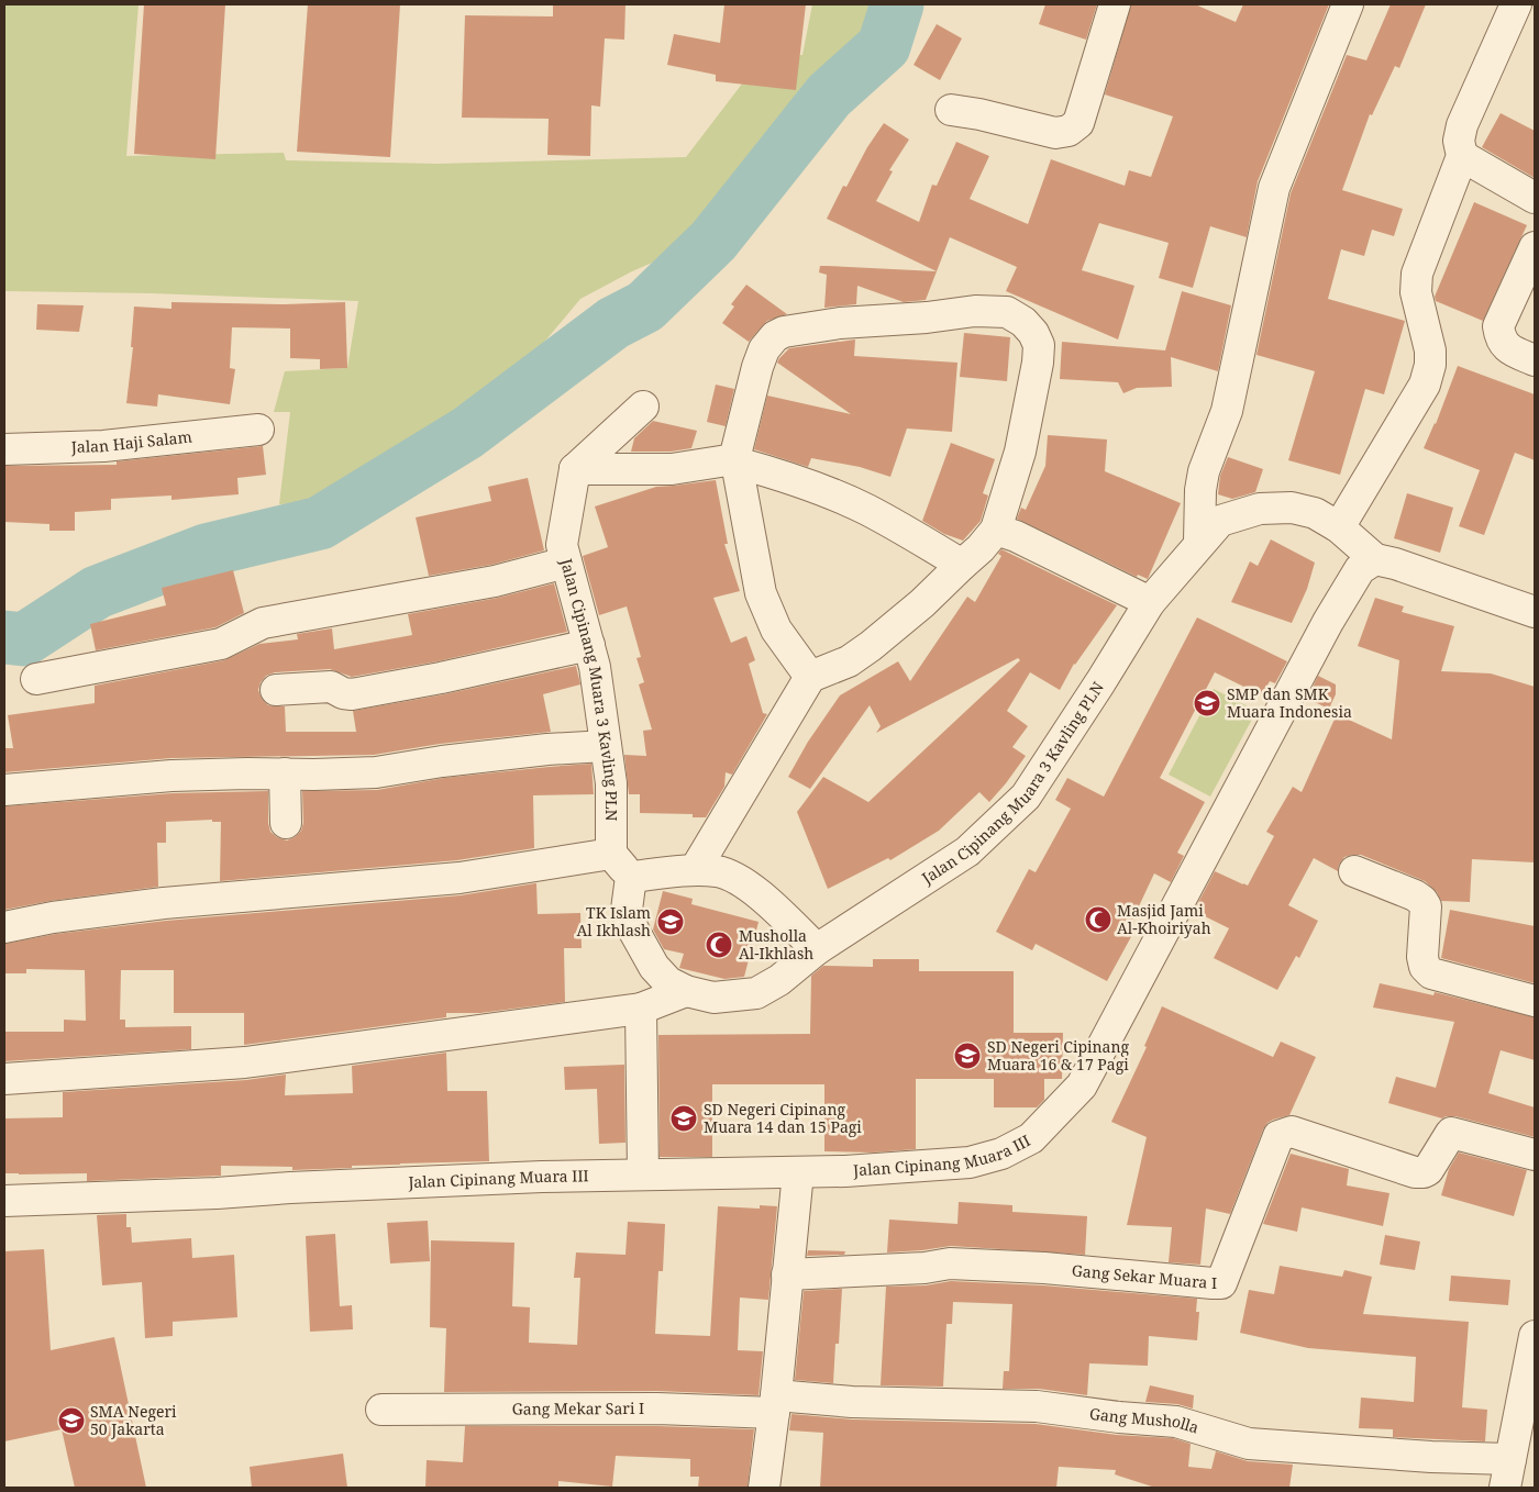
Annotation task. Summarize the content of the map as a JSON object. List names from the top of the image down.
{
  "streets": {
    "street": [
      "Jalan Haji Salam",
      "Jalan Cipinang Muara 3 Kavling PLN",
      "Jalan Cipinang Muara III",
      "Gang Sekar Muara I",
      "Gang Mekar Sari I",
      "Gang Musholla"
    ]
  },
  "crossings": [
    ["Jalan Cipinang Muara 3 Kavling PLN", "Jalan Cipinang Muara III"],
    ["Gang Mekar Sari I", "Gang Musholla"]
  ],
  "places": {
    "school or university": [
      "SMP dan SMK Muara Indonesia",
      "TK Islam Al Ikhlash",
      "SD Negeri Cipinang Muara 16 & 17 Pagi",
      "SD Negeri Cipinang Muara 14 dan 15 Pagi",
      "SMA Negeri 50 Jakarta"
    ],
    "mosque": ["Masjid Jami Al-Khoiriyah", "Musholla Al-Ikhlash"]
  }
}
